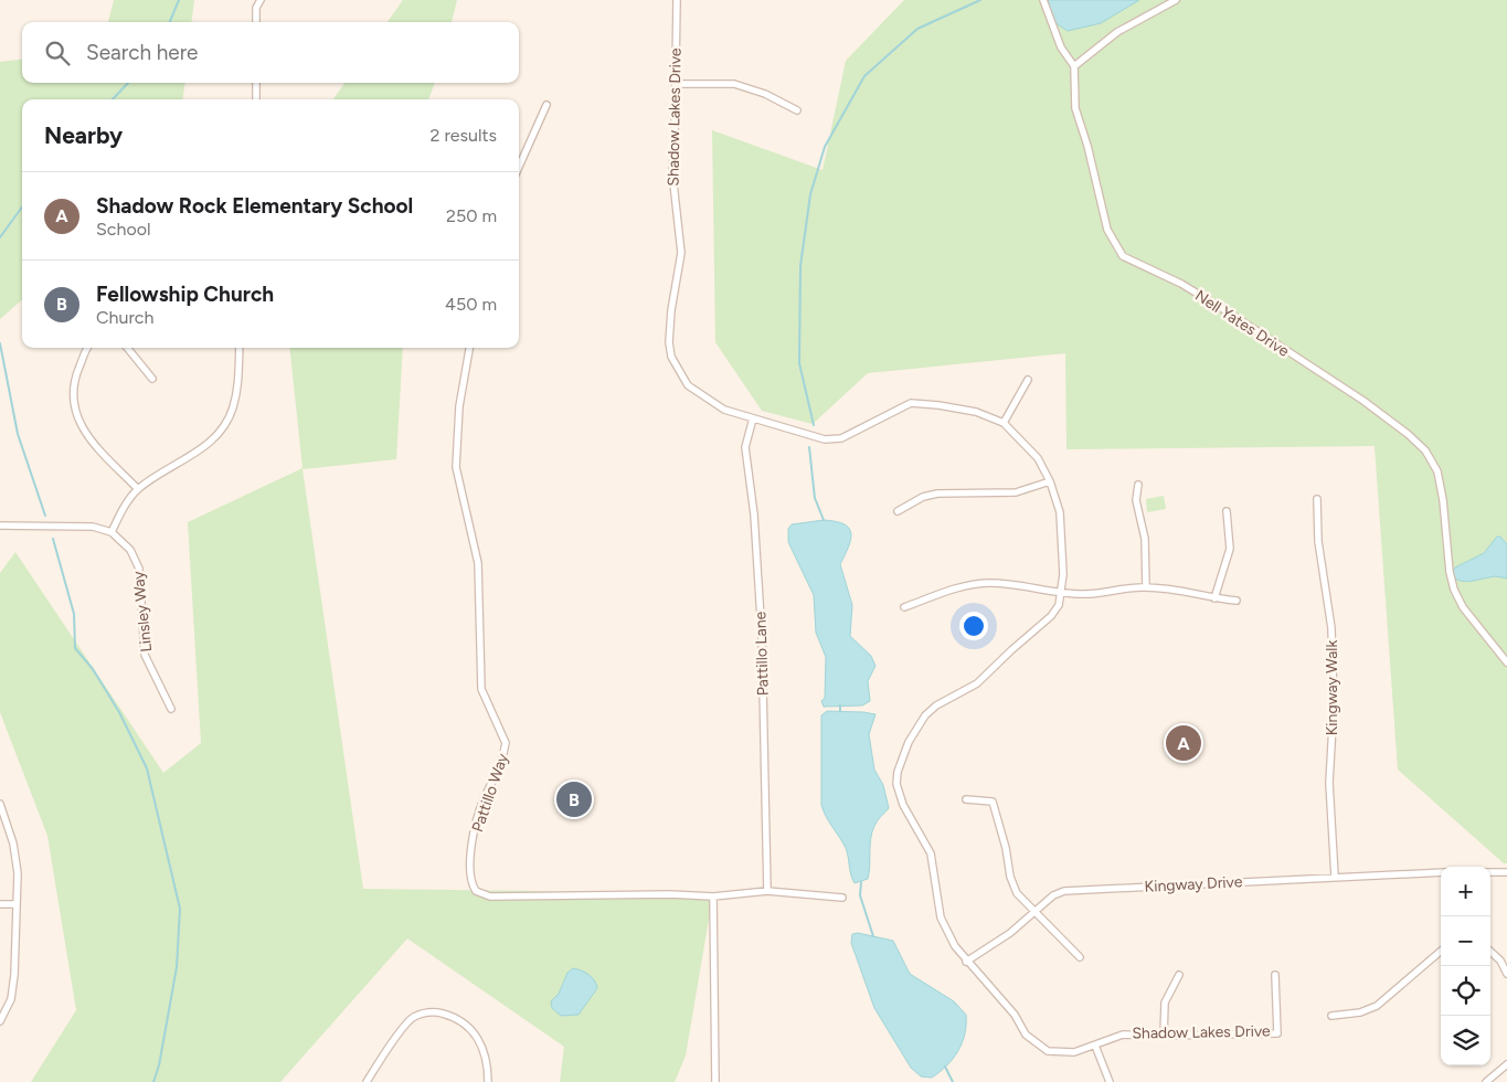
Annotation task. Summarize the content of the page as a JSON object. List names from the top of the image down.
{
  "streets": {
    "street": [
      "Shadow Lakes Drive",
      "Nell Yates Drive",
      "Linsley Way",
      "Pattillo Lane",
      "Kingway Walk",
      "Pattillo Way",
      "Kingway Drive"
    ]
  },
  "crossings": [
    ["Shadow Lakes Drive", "Pattillo Lane"],
    ["Shadow Lakes Drive", "Kingway Drive"],
    ["Kingway Walk", "Kingway Drive"]
  ],
  "page": {
    "search": "Search here",
    "heading": ["Nearby", "2 results"],
    "list": [
      {
        "mark": "A",
        "name": "Shadow Rock Elementary School",
        "note": "School",
        "value": "250 m"
      },
      {
        "mark": "B",
        "name": "Fellowship Church",
        "note": "Church",
        "value": "450 m"
      }
    ],
    "pins": ["A", "B"],
    "map_buttons": ["+", "−"]
  }
}
